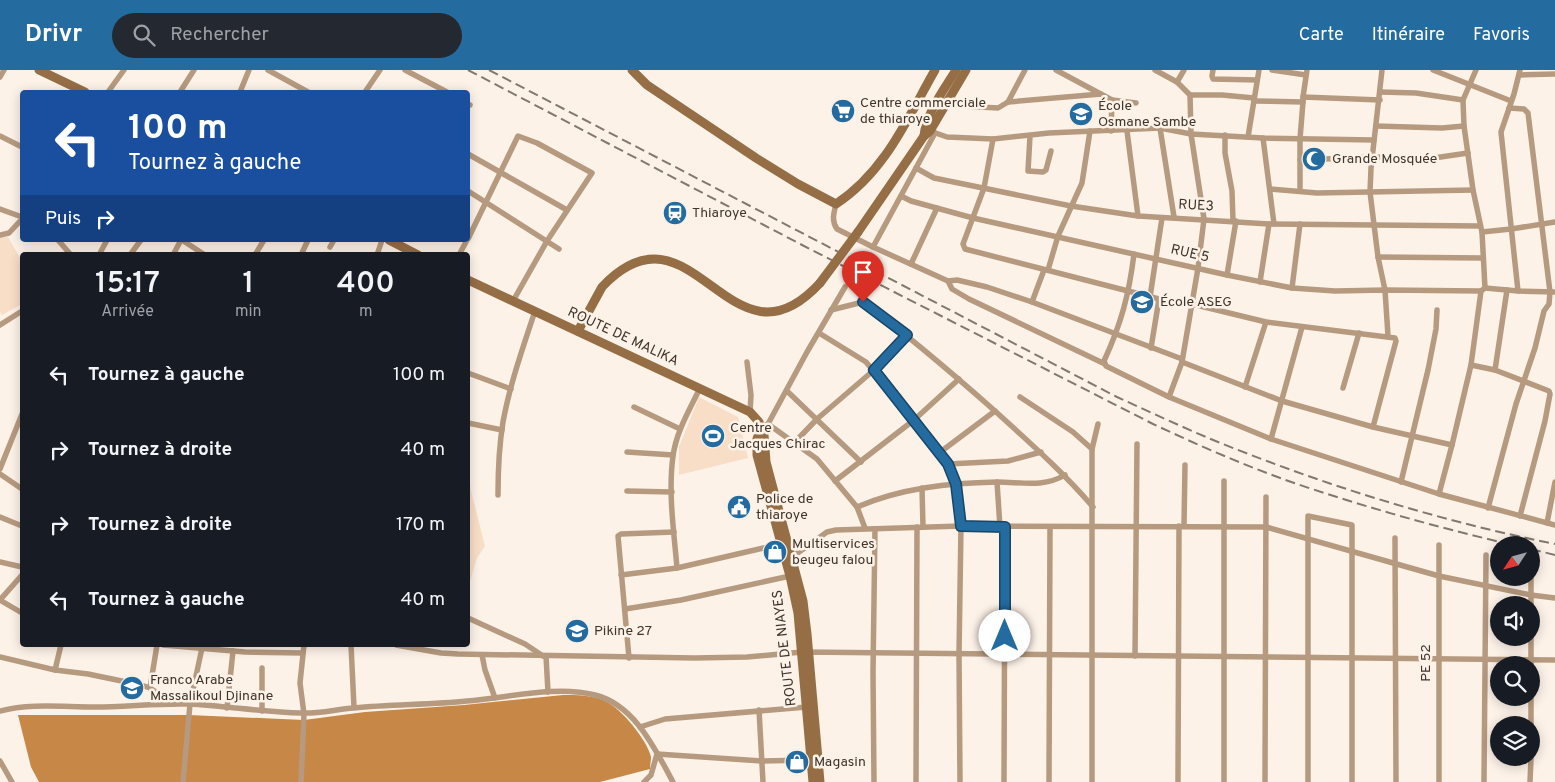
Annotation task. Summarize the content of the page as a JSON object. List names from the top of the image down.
{
  "streets": {
    "main road": ["ROUTE DE MALIKA", "ROUTE DE NIAYES"],
    "street": ["RUE3", "RUE 5", "PE 52"]
  },
  "crossings": [
    ["ROUTE DE MALIKA", "ROUTE DE NIAYES"]
  ],
  "places": {
    "supermarket": ["Centre commerciale de thiaroye"],
    "school or university": [
      "École Osmane Sambe",
      "École ASEG",
      "Pikine 27",
      "Franco Arabe Massalikoul Djinane"
    ],
    "mosque": ["Grande Mosquée"],
    "station": ["Thiaroye"],
    "sports": ["Centre Jacques Chirac"],
    "public building": ["Police de thiaroye"],
    "shop": ["Multiservices beugeu falou", "Magasin"]
  },
  "north": "bottom left",
  "page": {
    "header": "Drivr",
    "search": "Rechercher",
    "nav": ["Carte", "Itinéraire", "Favoris"],
    "turn": ["100 m", "Tournez à gauche"],
    "then": "Puis",
    "eta": [
      "15:17",
      "Arrivée",
      "1",
      "min",
      "400",
      "m"
    ],
    "list": [
      {
        "name": "Tournez à gauche",
        "value": "100 m"
      },
      {
        "name": "Tournez à droite",
        "value": "40 m"
      },
      {
        "name": "Tournez à droite",
        "value": "170 m"
      },
      {
        "name": "Tournez à gauche",
        "value": "40 m"
      }
    ]
  }
}
